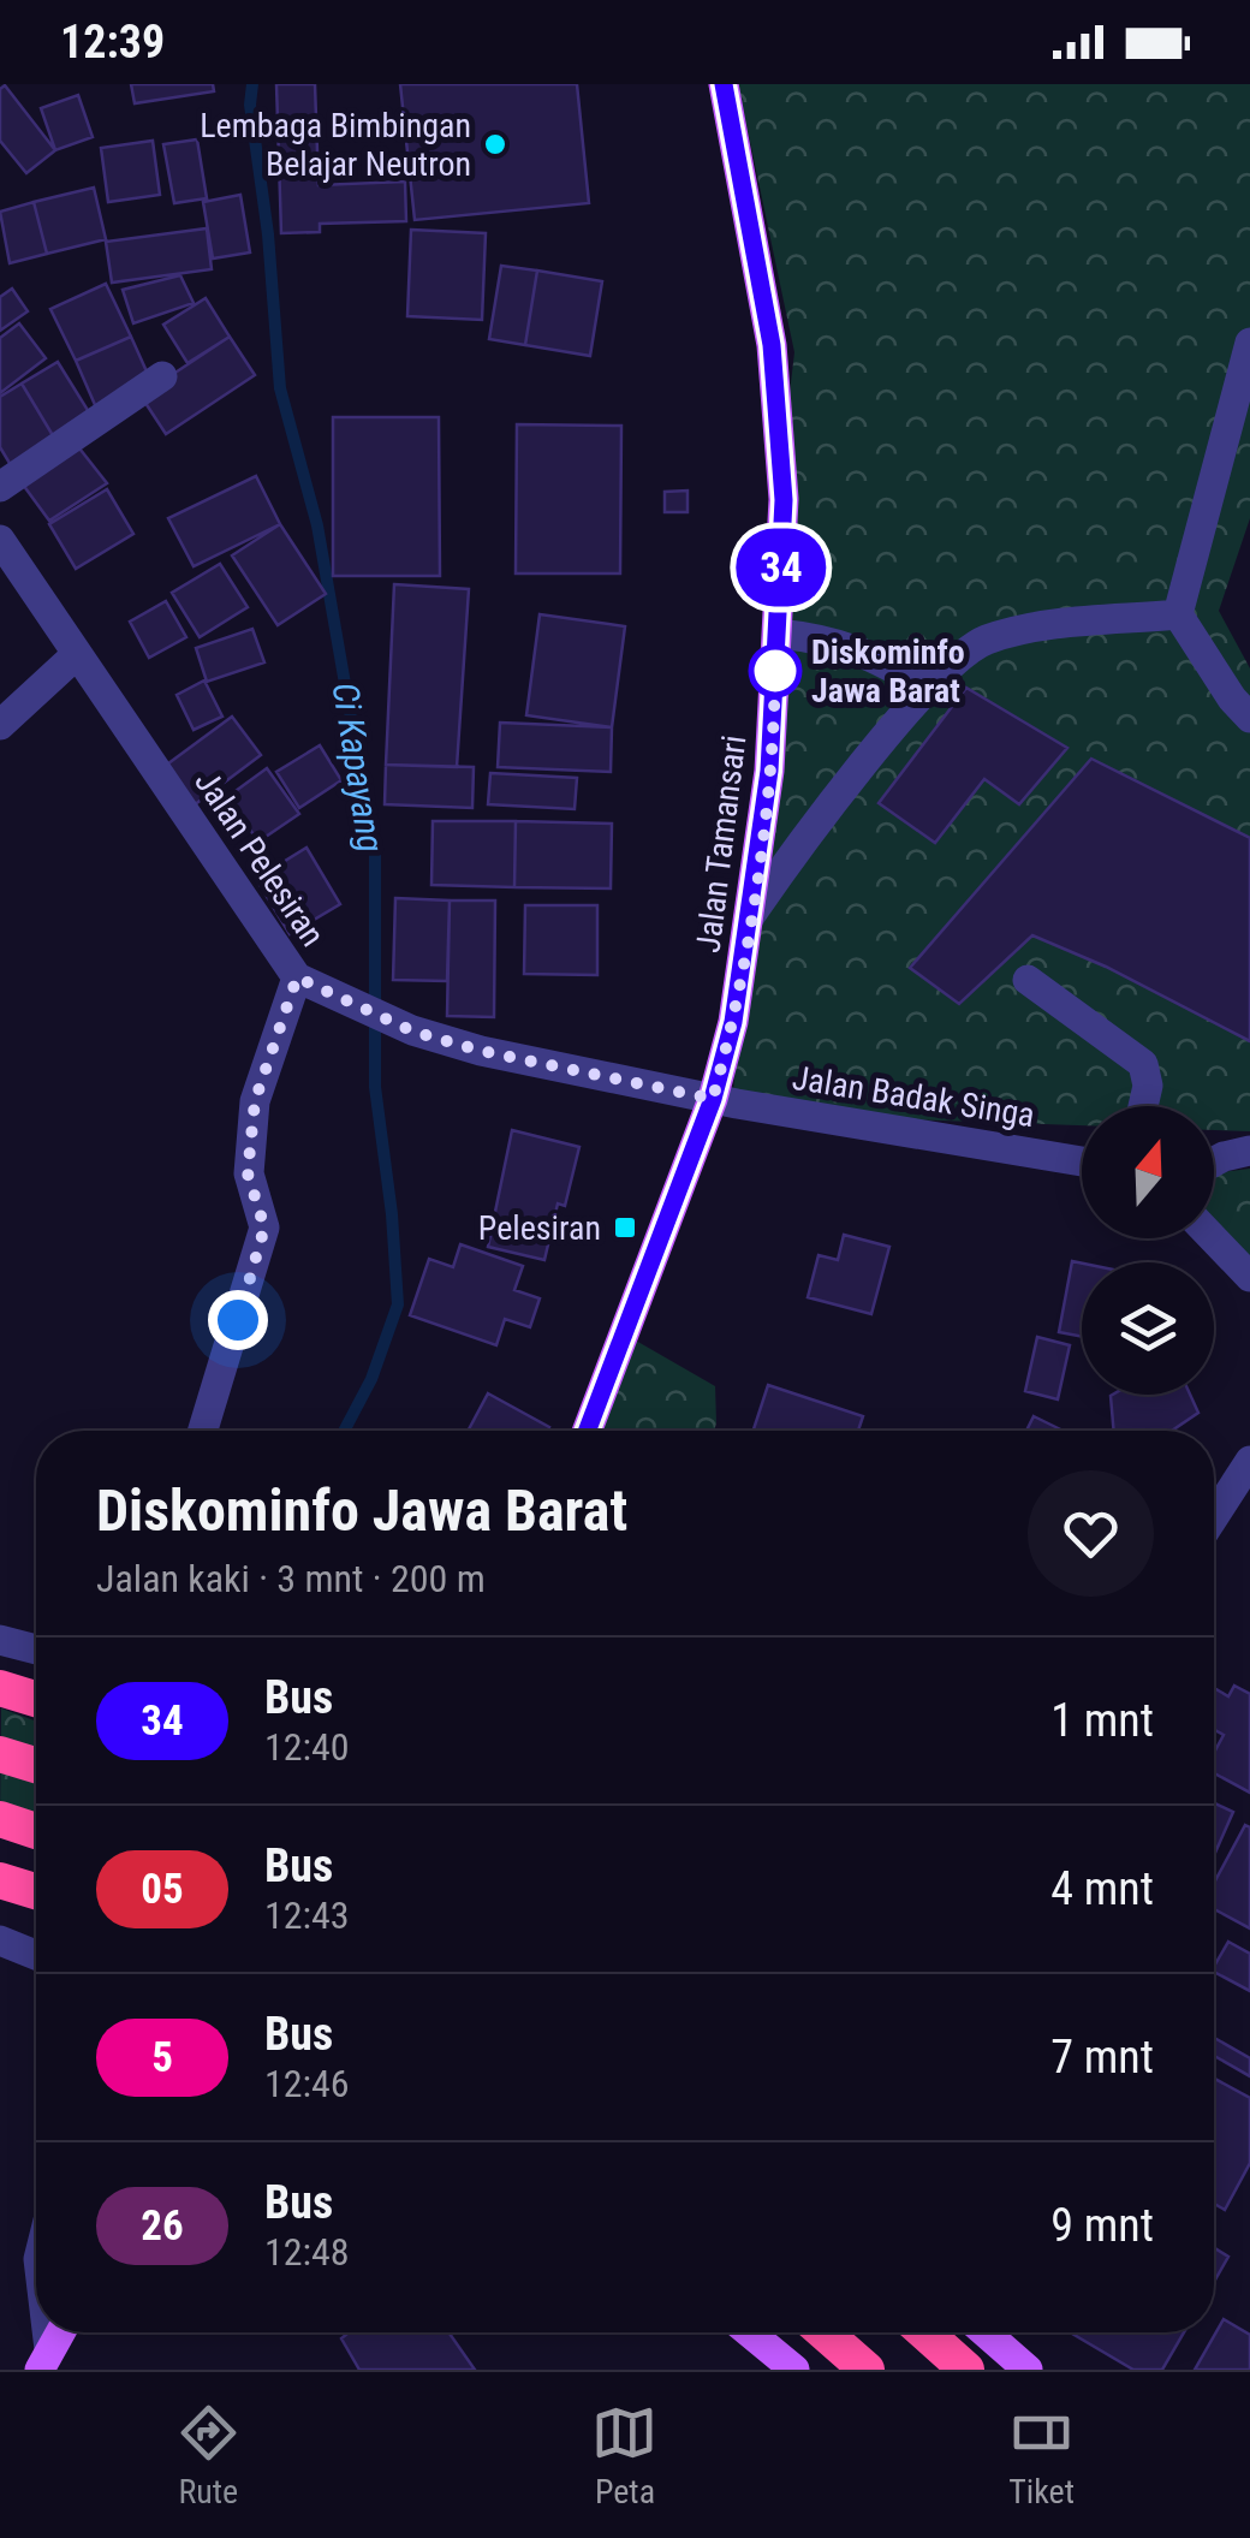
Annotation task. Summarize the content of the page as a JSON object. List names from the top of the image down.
{
  "streets": {
    "main road": ["Jalan Tamansari"],
    "street": ["Jalan Pelesiran", "Jalan Badak Singa"]
  },
  "crossings": [
    ["Jalan Tamansari", "Jalan Pelesiran"],
    ["Jalan Tamansari", "Jalan Badak Singa"],
    ["Jalan Pelesiran", "Jalan Badak Singa"]
  ],
  "water": ["Ci Kapayang"],
  "places": {
    "other": ["Lembaga Bimbingan Belajar Neutron", "Diskominfo Jawa Barat"],
    "transit": ["Pelesiran"]
  },
  "lines": ["bus line 34"],
  "north": "top",
  "page": {
    "status": "12:39",
    "on_map": "34",
    "heading": ["Diskominfo Jawa Barat", "Jalan kaki · 3 mnt · 200 m"],
    "list": [
      {
        "mark": "34",
        "name": "Bus",
        "note": "12:40",
        "value": "1 mnt"
      },
      {
        "mark": "05",
        "name": "Bus",
        "note": "12:43",
        "value": "4 mnt"
      },
      {
        "mark": "5",
        "name": "Bus",
        "note": "12:46",
        "value": "7 mnt"
      },
      {
        "mark": "26",
        "name": "Bus",
        "note": "12:48",
        "value": "9 mnt"
      }
    ],
    "tabs": ["Rute", "Peta", "Tiket"]
  }
}
